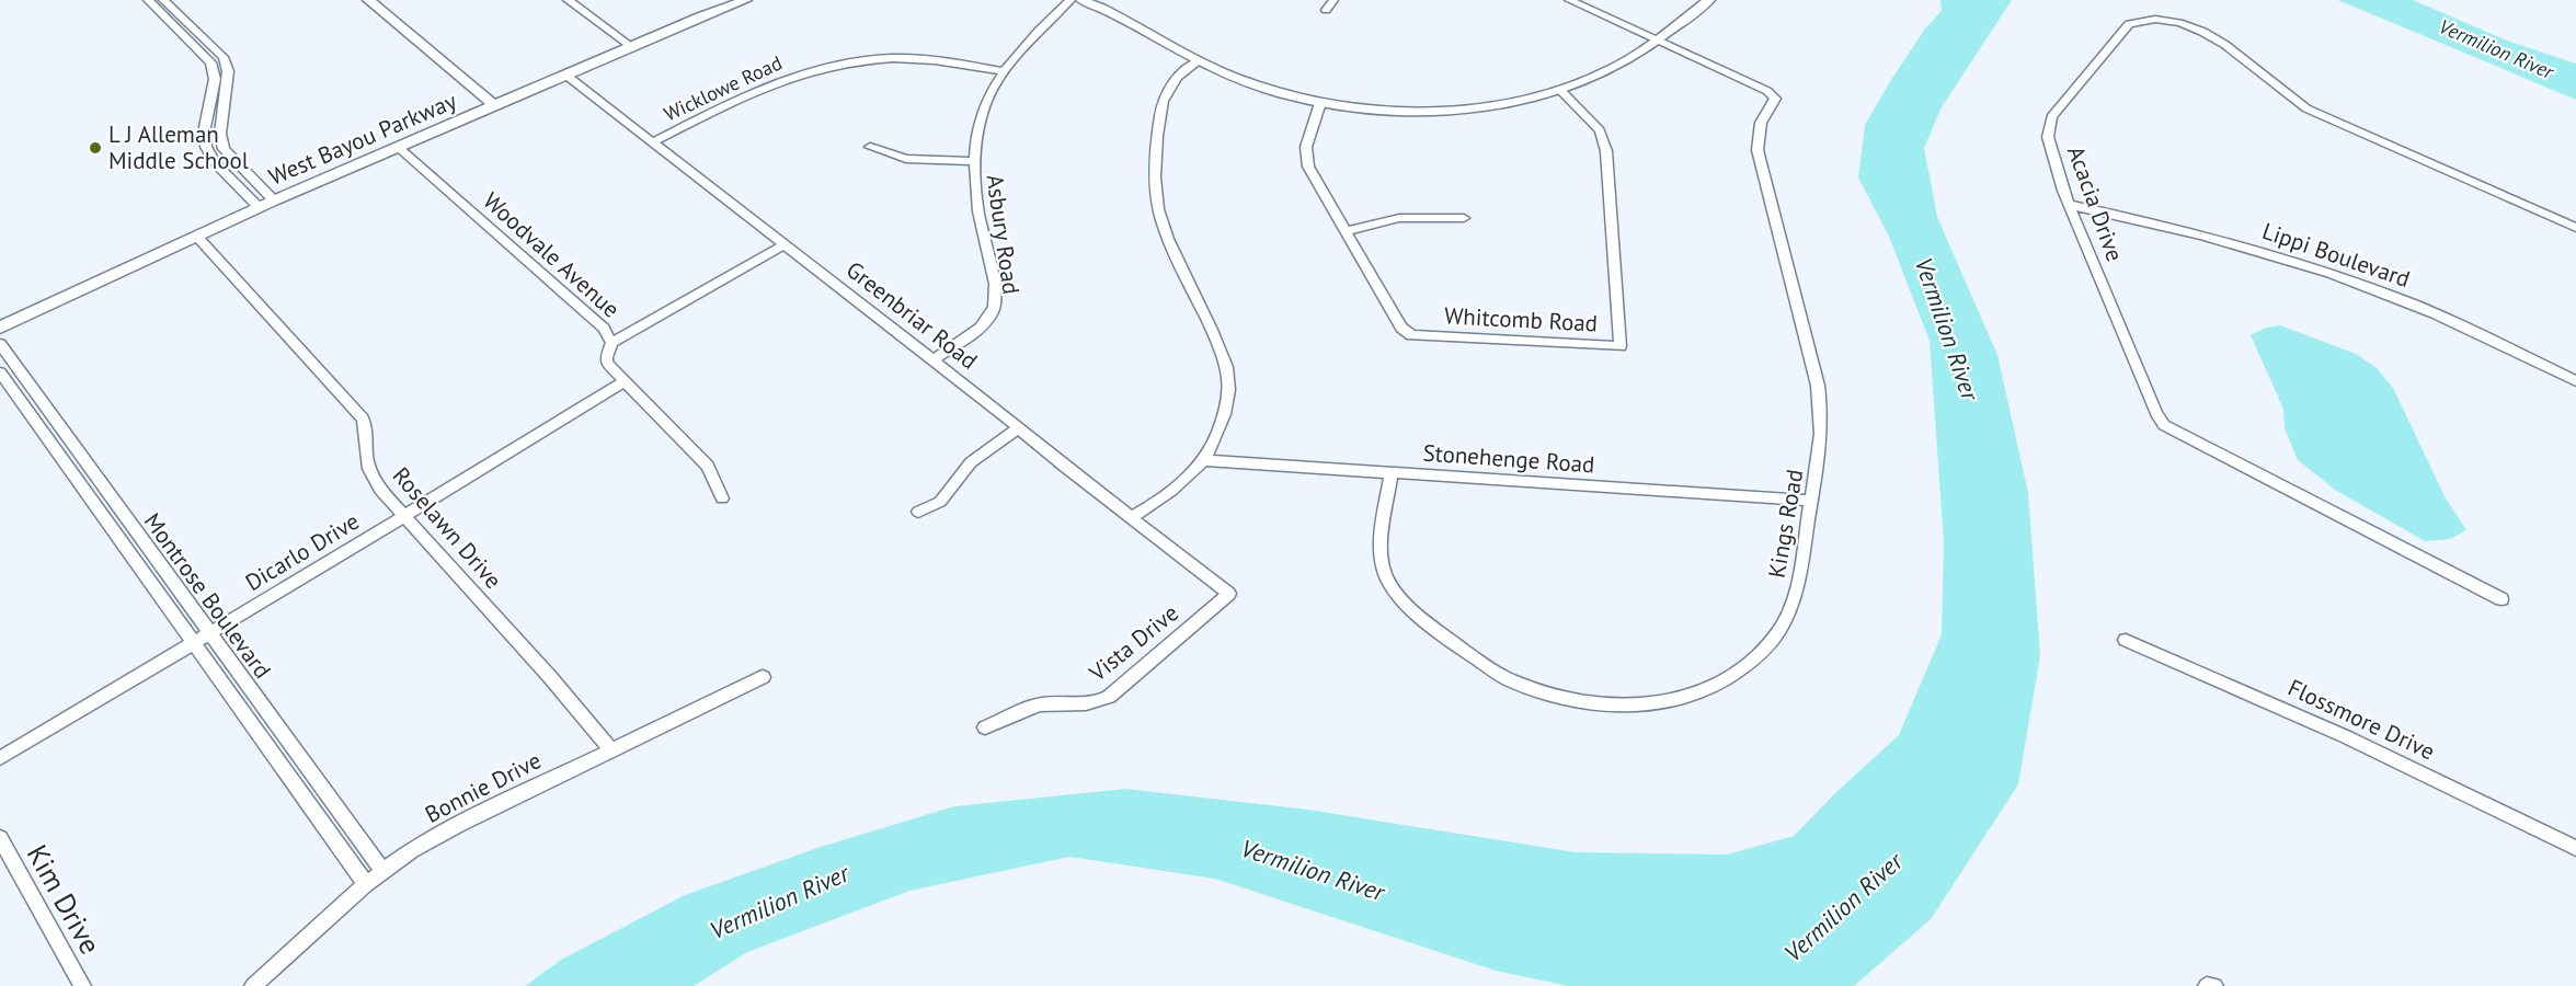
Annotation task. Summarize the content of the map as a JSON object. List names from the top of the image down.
{
  "streets": {
    "street": [
      "Wicklowe Road",
      "West Bayou Parkway",
      "Acacia Drive",
      "Asbury Road",
      "Woodvale Avenue",
      "Lippi Boulevard",
      "Greenbriar Road",
      "Whitcomb Road",
      "Stonehenge Road",
      "Kings Road",
      "Roselawn Drive",
      "Dicarlo Drive",
      "Montrose Boulevard",
      "Vista Drive",
      "Flossmore Drive",
      "Bonnie Drive",
      "Kim Drive"
    ]
  },
  "crossings": [
    ["Wicklowe Road", "Asbury Road"],
    ["Wicklowe Road", "Greenbriar Road"],
    ["West Bayou Parkway", "Woodvale Avenue"],
    ["West Bayou Parkway", "Greenbriar Road"],
    ["West Bayou Parkway", "Roselawn Drive"],
    ["Acacia Drive", "Lippi Boulevard"],
    ["Asbury Road", "Greenbriar Road"],
    ["Woodvale Avenue", "Dicarlo Drive"],
    ["Greenbriar Road", "Vista Drive"],
    ["Stonehenge Road", "Kings Road"],
    ["Roselawn Drive", "Dicarlo Drive"],
    ["Roselawn Drive", "Bonnie Drive"],
    ["Dicarlo Drive", "Montrose Boulevard"],
    ["Montrose Boulevard", "Bonnie Drive"]
  ],
  "water": ["Vermilion River"],
  "places": ["L J Alleman Middle School"]
}
